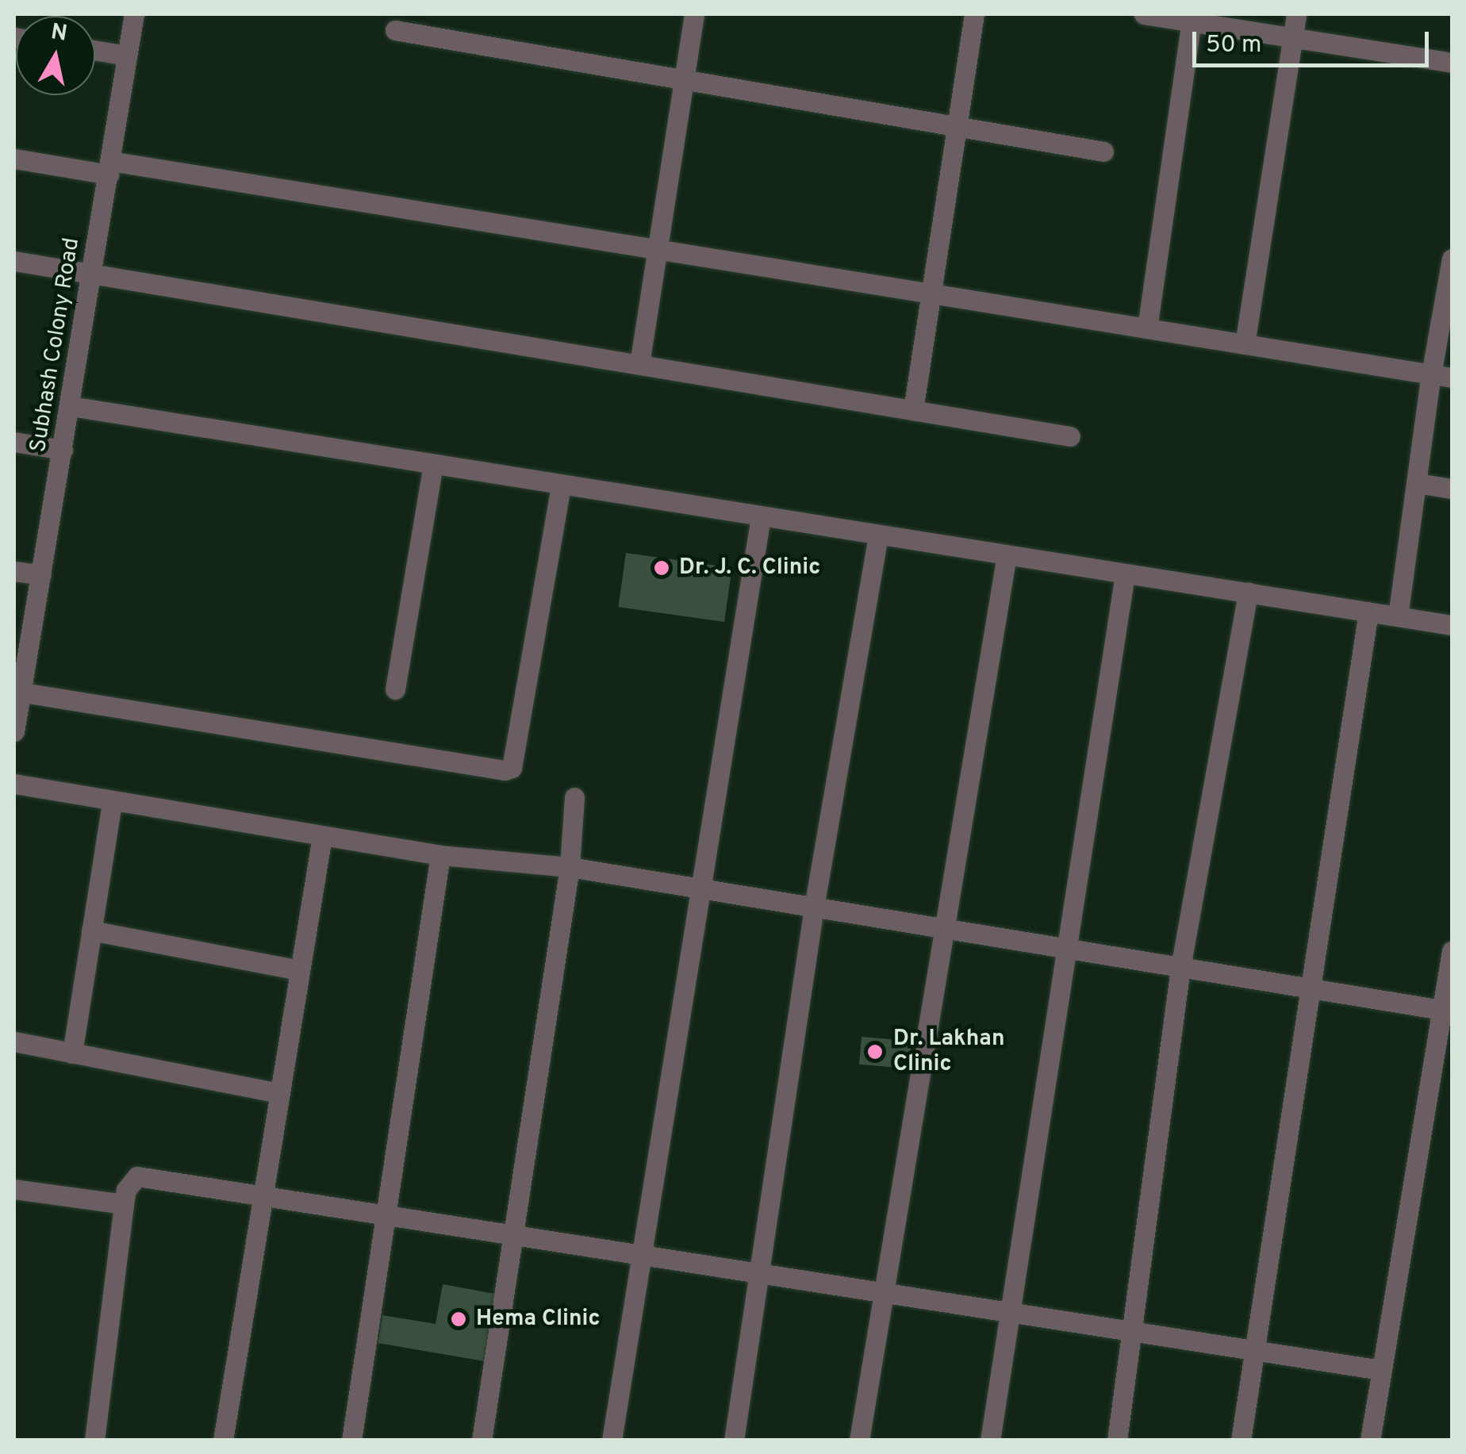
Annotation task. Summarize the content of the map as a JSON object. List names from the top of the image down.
{
  "streets": {
    "street": ["Subhash Colony Road"]
  },
  "places": ["Dr. J. C. Clinic", "Dr. Lakhan Clinic", "Hema Clinic"],
  "scale_bar": "50 m",
  "north": "top"
}
